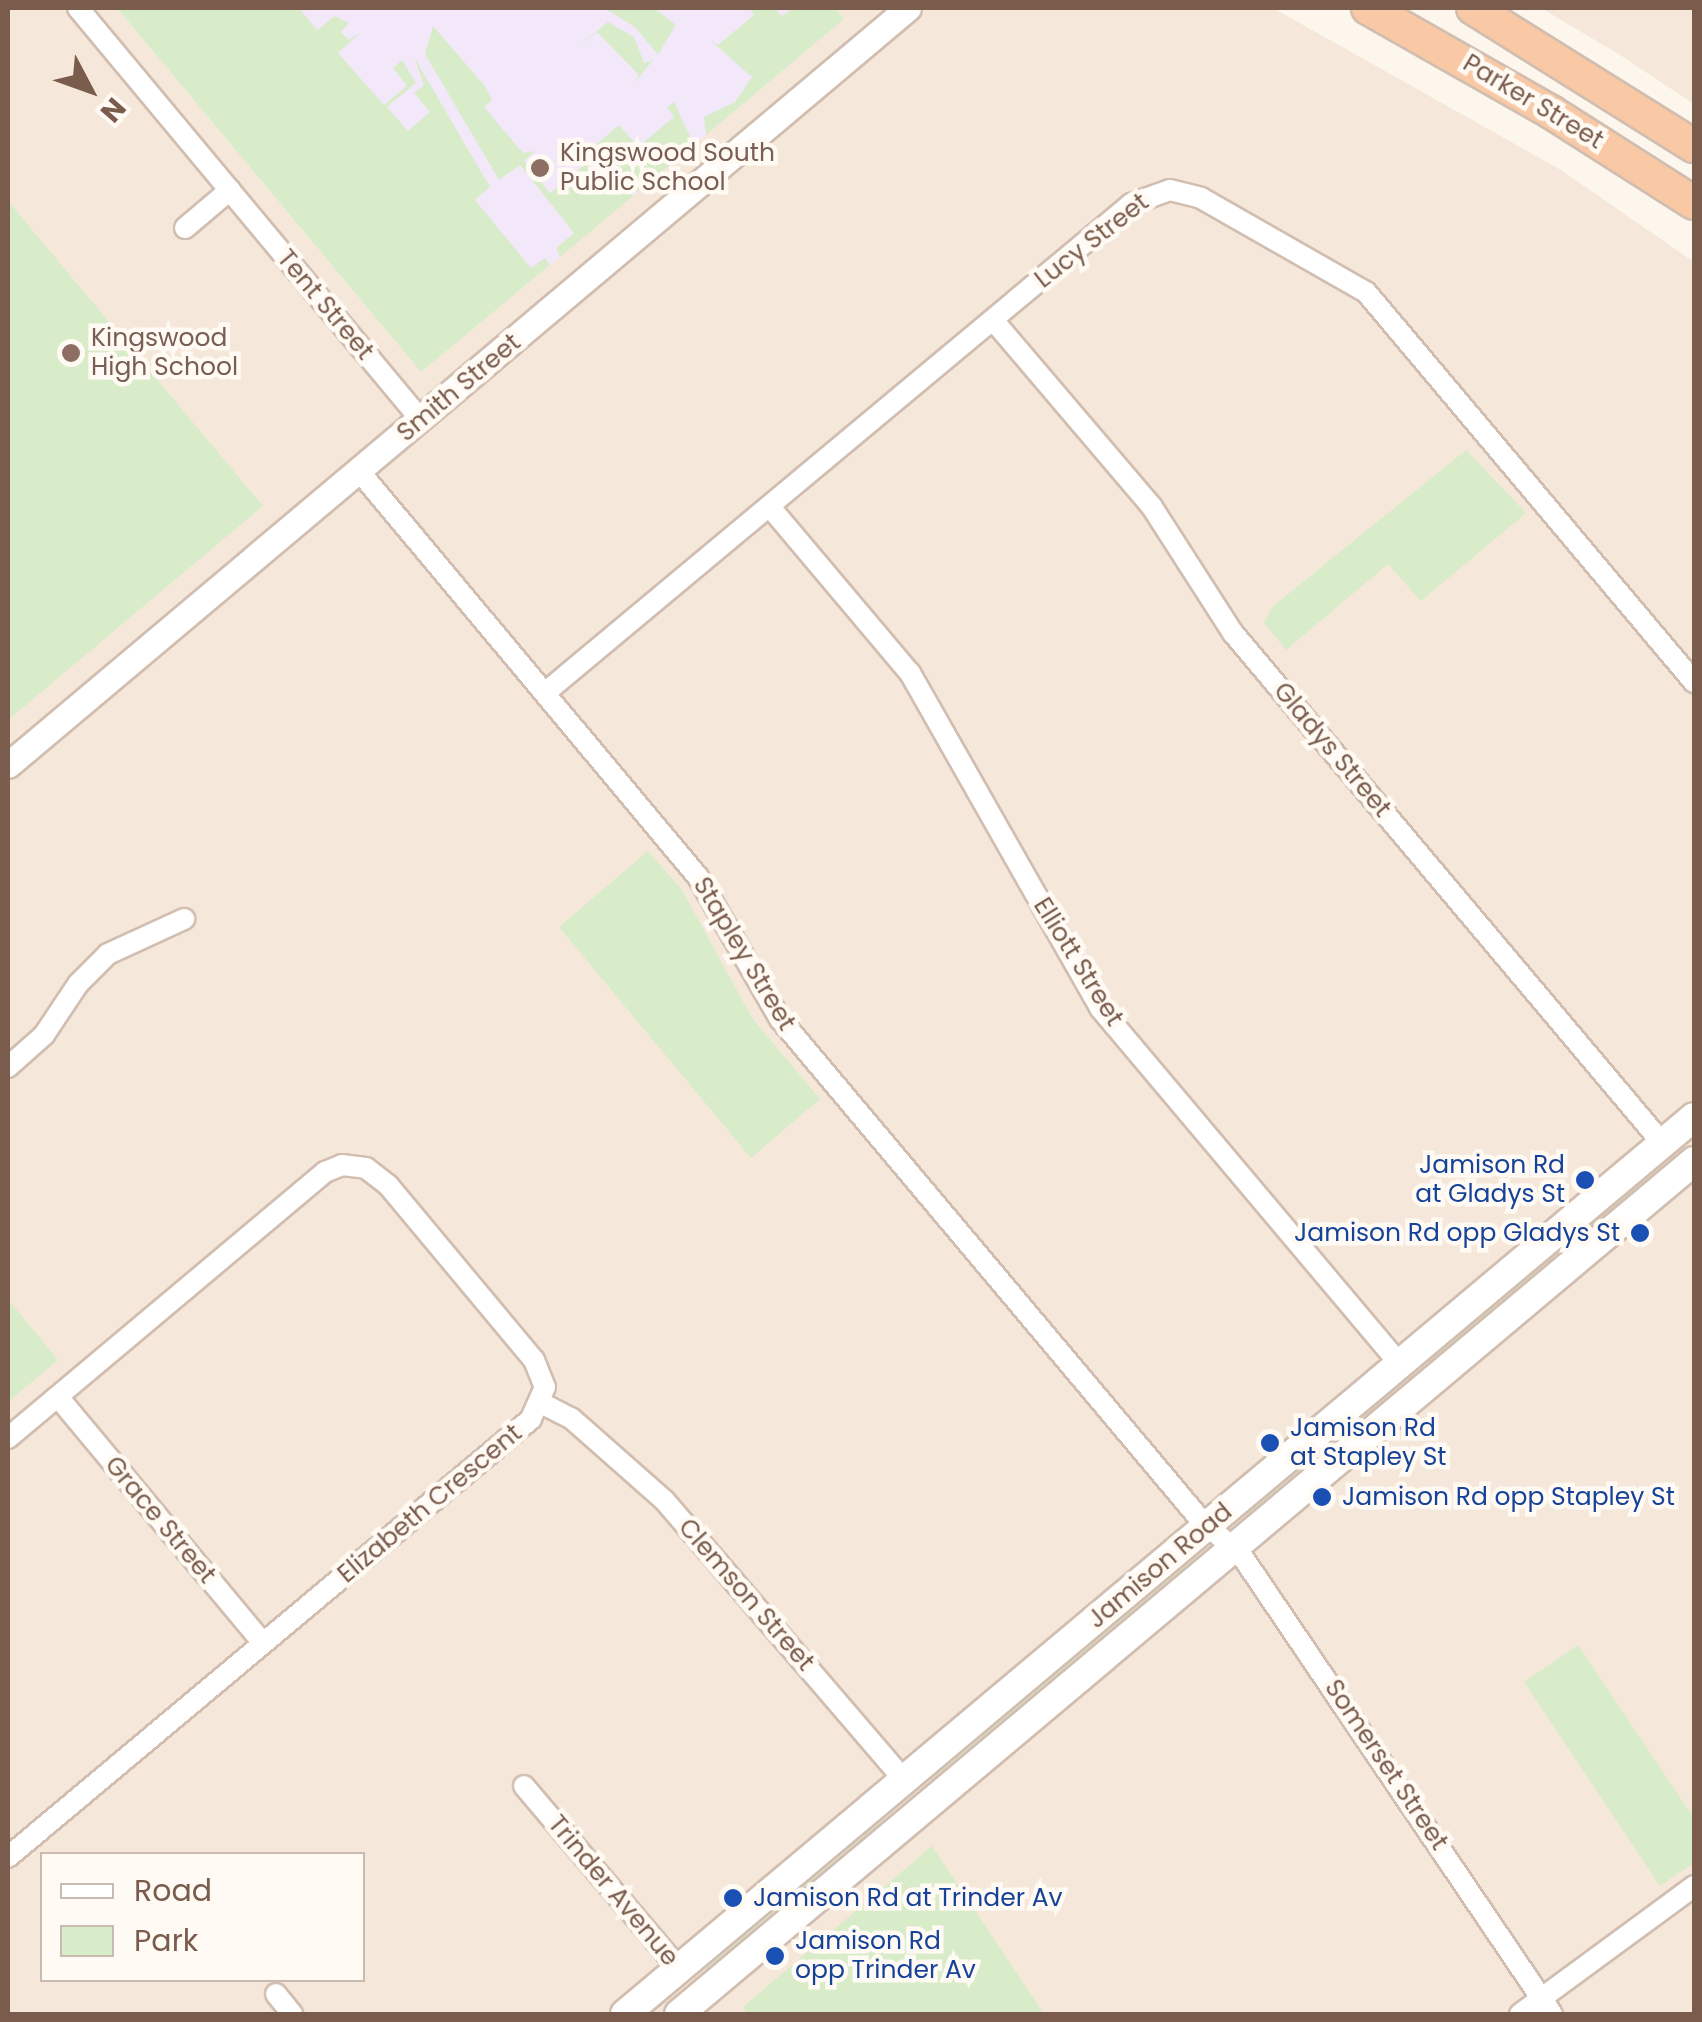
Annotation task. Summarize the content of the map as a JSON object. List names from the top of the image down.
{
  "streets": {
    "highway": ["Parker Street"],
    "main road": ["Jamison Road"],
    "street": [
      "Lucy Street",
      "Tent Street",
      "Smith Street",
      "Gladys Street",
      "Stapley Street",
      "Elliott Street",
      "Elizabeth Crescent",
      "Grace Street",
      "Clemson Street",
      "Somerset Street",
      "Trinder Avenue"
    ]
  },
  "crossings": [
    ["Lucy Street", "Gladys Street"],
    ["Lucy Street", "Stapley Street"],
    ["Lucy Street", "Elliott Street"],
    ["Tent Street", "Smith Street"],
    ["Smith Street", "Stapley Street"],
    ["Gladys Street", "Jamison Road"],
    ["Stapley Street", "Jamison Road"],
    ["Stapley Street", "Somerset Street"],
    ["Elliott Street", "Jamison Road"],
    ["Elizabeth Crescent", "Grace Street"],
    ["Elizabeth Crescent", "Clemson Street"],
    ["Jamison Road", "Clemson Street"],
    ["Jamison Road", "Somerset Street"],
    ["Jamison Road", "Trinder Avenue"]
  ],
  "places": [
    "Kingswood South Public School",
    "Kingswood High School",
    "Jamison Rd at Gladys St",
    "Jamison Rd opp Gladys St",
    "Jamison Rd at Stapley St",
    "Jamison Rd opp Stapley St",
    "Jamison Rd at Trinder Av",
    "Jamison Rd opp Trinder Av"
  ],
  "legend": ["Road", "Park"],
  "north": "bottom right"
}
